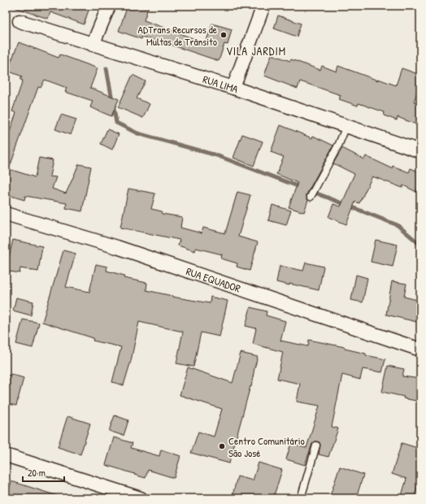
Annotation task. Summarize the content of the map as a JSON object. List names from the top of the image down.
{
  "streets": {
    "street": ["RUA LIMA", "RUA EQUADOR"]
  },
  "districts": ["VILA JARDIM"],
  "places": ["ADTrans Recursos de Multas de Trânsito", "Centro Comunitário São José"],
  "scale_bar": "20 m"
}
